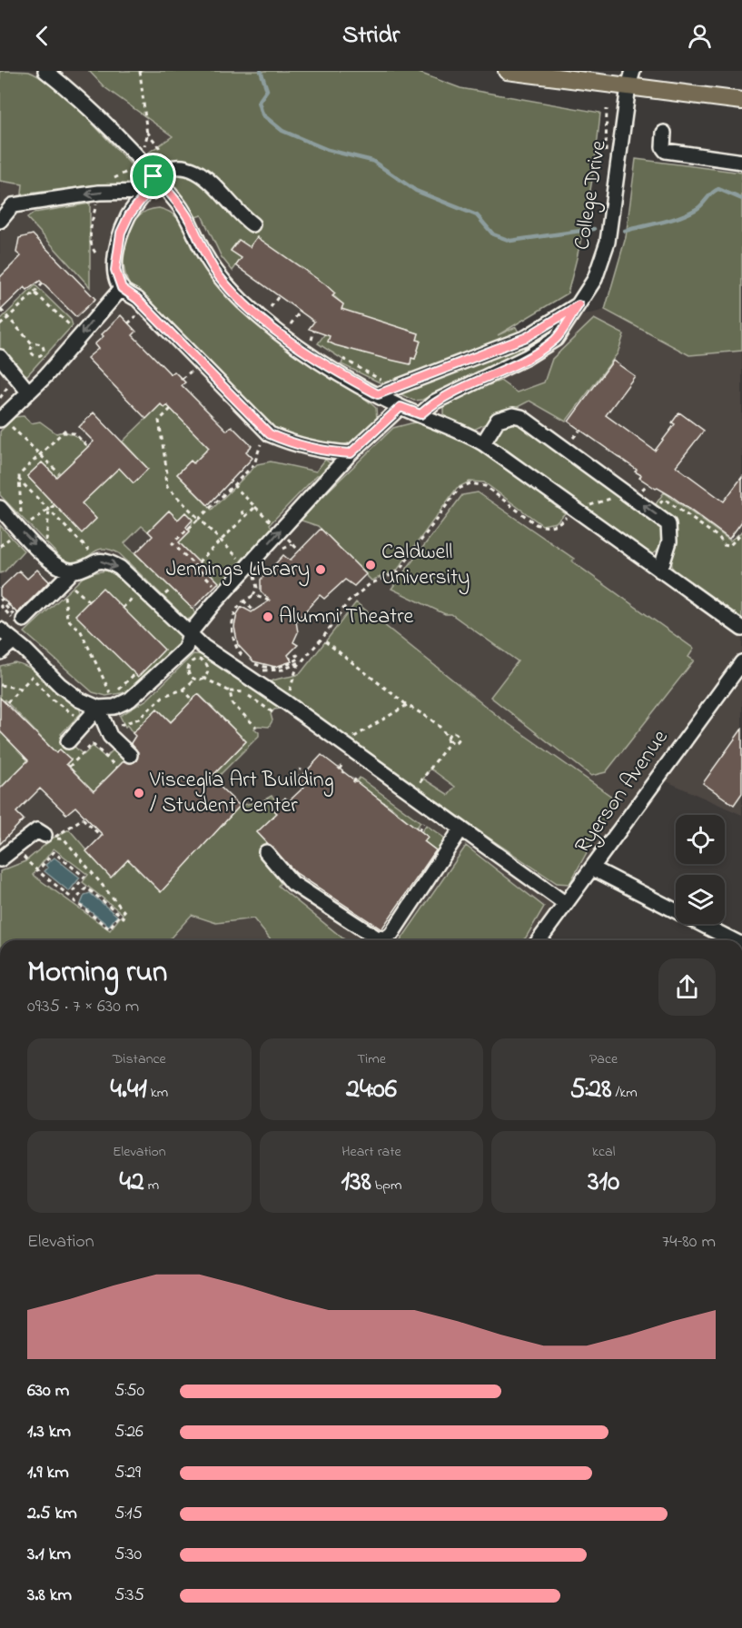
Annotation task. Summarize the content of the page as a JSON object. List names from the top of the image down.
{
  "streets": {
    "street": ["College Drive", "Ryerson Avenue"]
  },
  "places": [
    "Caldwell University",
    "Jennings Library",
    "Alumni Theatre",
    "Visceglia Art Building / Student Center"
  ],
  "page": {
    "header": "Stridr",
    "heading": ["Morning run", "09:35 · 7 × 630 m"],
    "stats": [
      ["Distance", "4.41 km"],
      ["Time", "24:06"],
      ["Pace", "5:28 /km"],
      ["Elevation", "42 m"],
      ["Heart rate", "138 bpm"],
      ["kcal", "310"]
    ],
    "chart": ["Elevation", "74–80 m"],
    "list": [
      {
        "name": "630 m",
        "note": "5:50"
      },
      {
        "name": "1.3 km",
        "note": "5:26"
      },
      {
        "name": "1.9 km",
        "note": "5:29"
      },
      {
        "name": "2.5 km",
        "note": "5:15"
      },
      {
        "name": "3.1 km",
        "note": "5:30"
      },
      {
        "name": "3.8 km",
        "note": "5:35"
      }
    ]
  }
}
